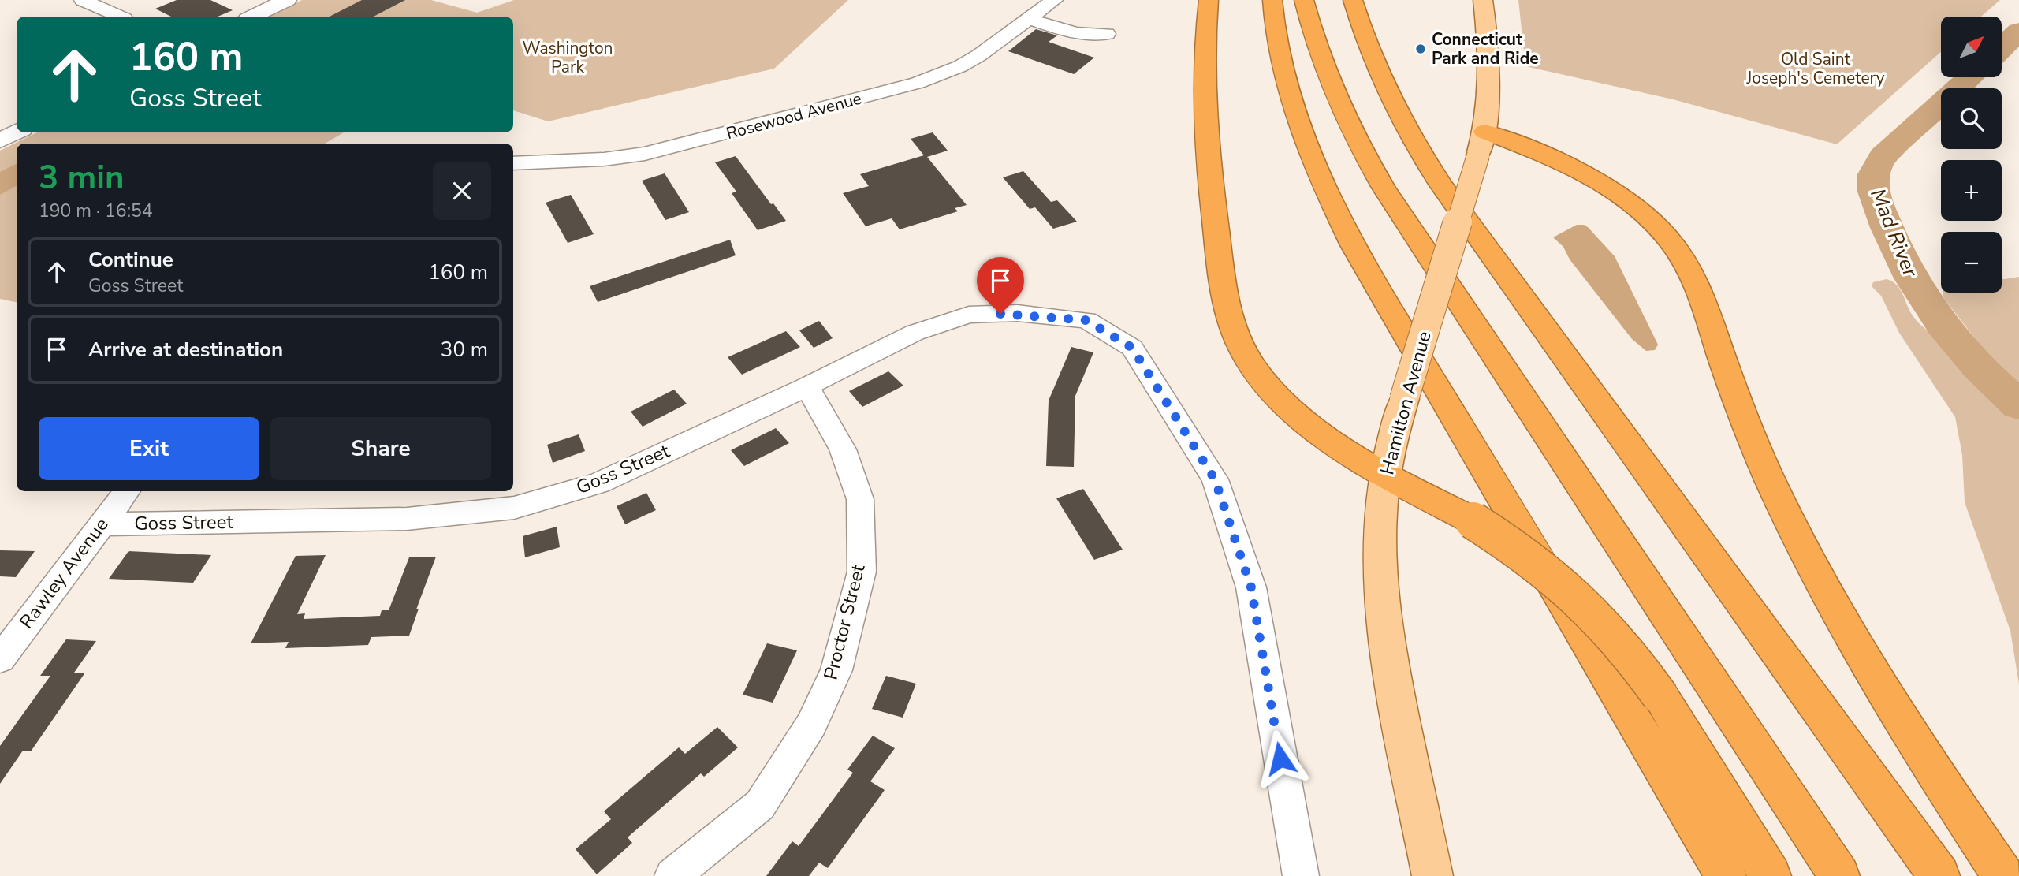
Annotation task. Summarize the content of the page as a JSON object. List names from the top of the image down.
{
  "streets": {
    "main road": ["Hamilton Avenue"],
    "street": [
      "Rosewood Avenue",
      "Goss Street",
      "Rawley Avenue",
      "Proctor Street"
    ]
  },
  "crossings": [
    ["Goss Street", "Rawley Avenue"],
    ["Goss Street", "Proctor Street"]
  ],
  "water": ["Mad River"],
  "parks": ["Washington Park", "Old Saint Joseph's Cemetery"],
  "places": ["Connecticut Park and Ride"],
  "north": "top right",
  "page": {
    "map_buttons": ["+", "−"],
    "turn": ["160 m", "Goss Street"],
    "heading": ["3 min", "190 m · 16:54"],
    "list": [
      {
        "name": "Continue",
        "note": "Goss Street",
        "value": "160 m"
      },
      {
        "name": "Arrive at destination",
        "value": "30 m"
      }
    ],
    "buttons": ["Exit", "Share"]
  }
}
